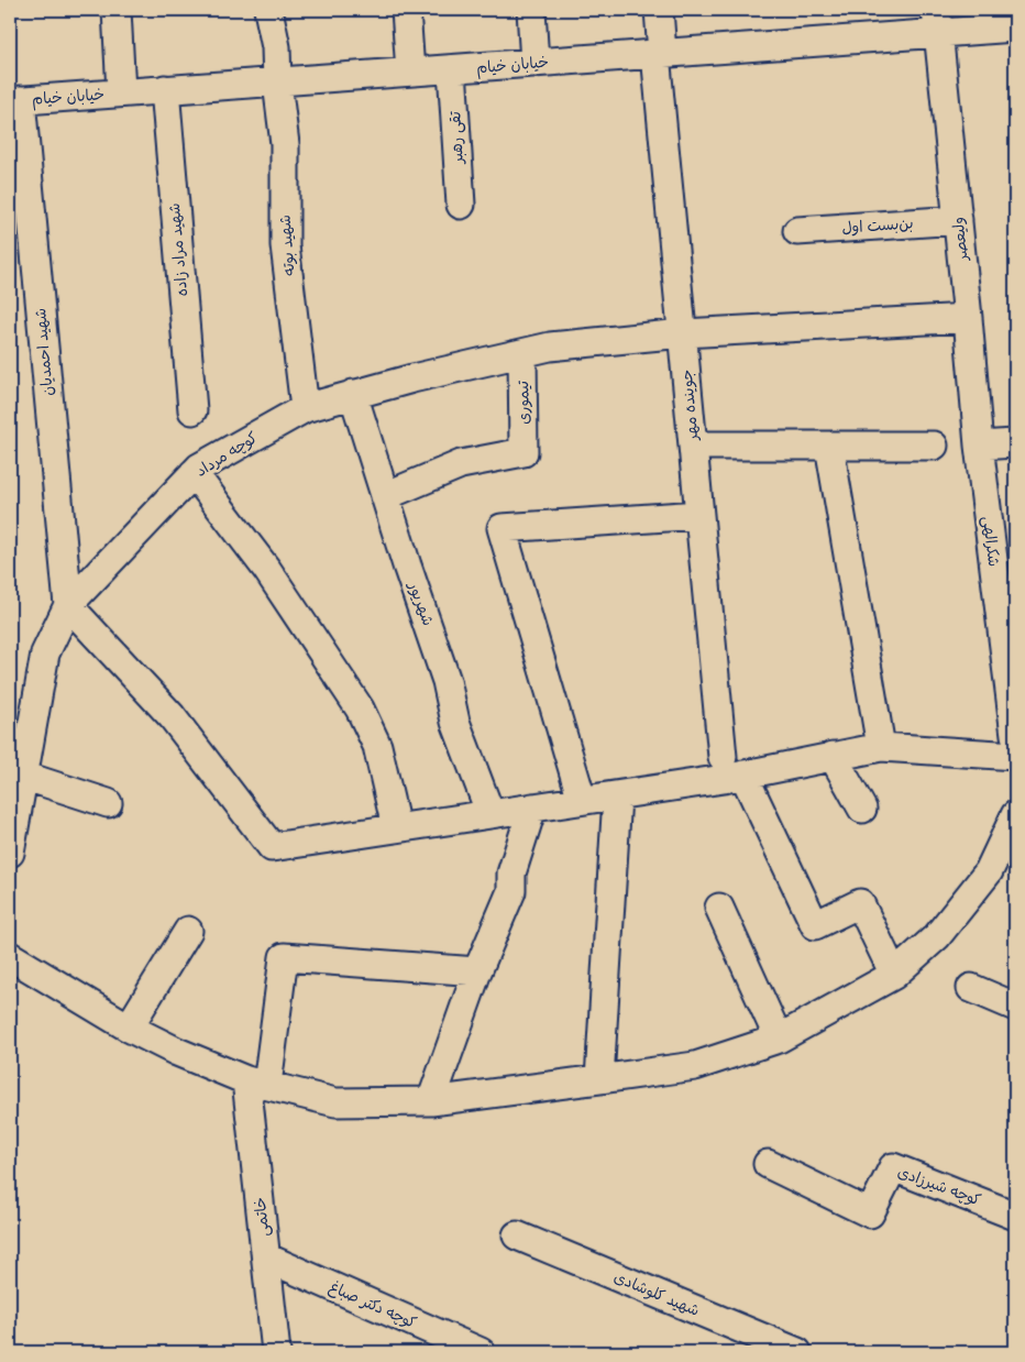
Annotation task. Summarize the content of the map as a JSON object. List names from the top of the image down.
{
  "streets": {
    "street": [
      "خیابان خیام",
      "تقی رهبر",
      "بن‌بست اول",
      "ولیعصر",
      "شهید بوته",
      "شهید مراد زاده",
      "شهید احمدیان",
      "تیموری",
      "جوینده مهر",
      "کوچه مرداد",
      "شکرالهی",
      "شهریور",
      "کوچه شیرزادی",
      "خاتمی",
      "شهید کلوشادی",
      "کوچه دکتر صباغ"
    ]
  },
  "crossings": [
    ["خیابان خیام", "تقی رهبر"],
    ["خیابان خیام", "ولیعصر"],
    ["خیابان خیام", "شهید بوته"],
    ["خیابان خیام", "شهید مراد زاده"],
    ["خیابان خیام", "شهید احمدیان"],
    ["خیابان خیام", "جوینده مهر"],
    ["بن‌بست اول", "ولیعصر"],
    ["ولیعصر", "کوچه مرداد"],
    ["ولیعصر", "شکرالهی"],
    ["شهید بوته", "کوچه مرداد"],
    ["شهید احمدیان", "کوچه مرداد"],
    ["تیموری", "کوچه مرداد"],
    ["تیموری", "شهریور"],
    ["جوینده مهر", "کوچه مرداد"],
    ["کوچه مرداد", "شهریور"],
    ["خاتمی", "کوچه دکتر صباغ"]
  ]
}
